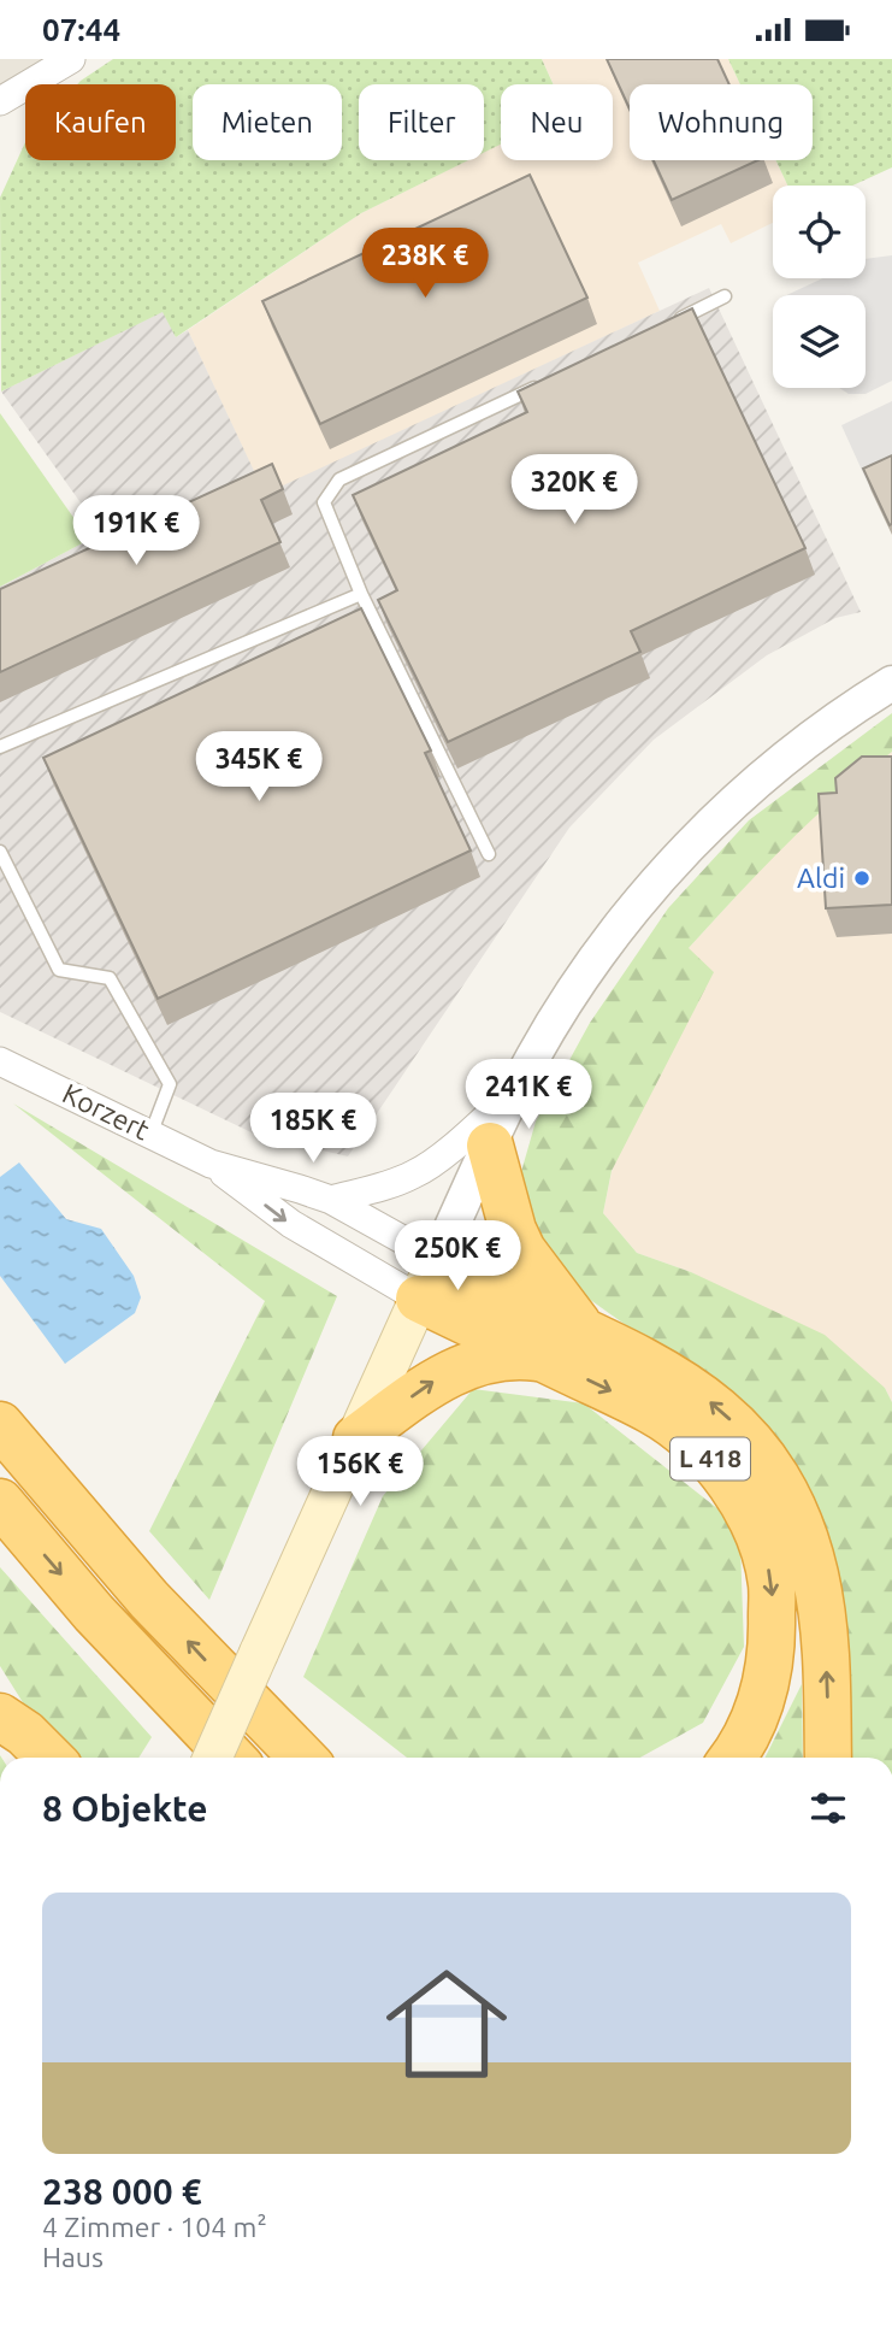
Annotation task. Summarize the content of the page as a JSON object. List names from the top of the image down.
{
  "streets": {
    "highway": ["L 418"],
    "street": ["Korzert"]
  },
  "crossings": [
    ["Korzert", "L 418"]
  ],
  "places": ["Aldi"],
  "page": {
    "status": "07:44",
    "chip": [
      "Kaufen",
      "Mieten",
      "Filter",
      "Neu",
      "Wohnung"
    ],
    "price": [
      "238K €",
      "320K €",
      "191K €",
      "345K €",
      "241K €",
      "185K €",
      "250K €",
      "156K €"
    ],
    "heading": "8 Objekte",
    "list": [
      {
        "name": "238 000 €",
        "note": "4 Zimmer · 104 m² · Haus"
      }
    ]
  }
}
